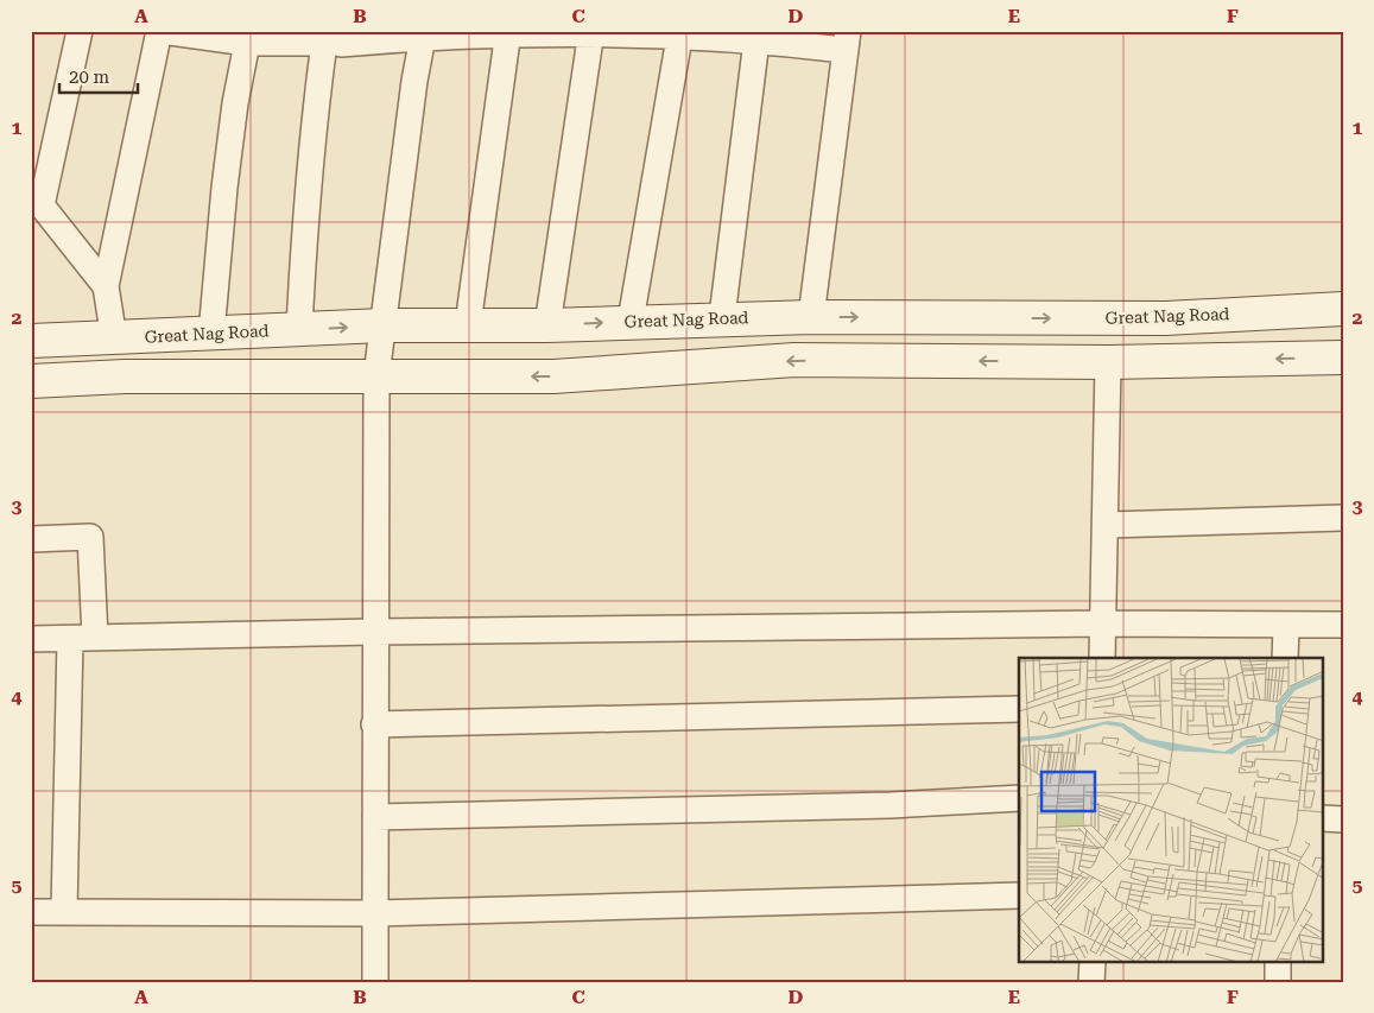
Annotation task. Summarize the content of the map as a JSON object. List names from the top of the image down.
{
  "streets": {
    "main road": ["Great Nag Road"]
  },
  "scale_bar": "20 m",
  "grid": {
    "columns": [
      "A",
      "B",
      "C",
      "D",
      "E",
      "F"
    ],
    "rows": [
      "1",
      "2",
      "3",
      "4",
      "5"
    ]
  }
}
